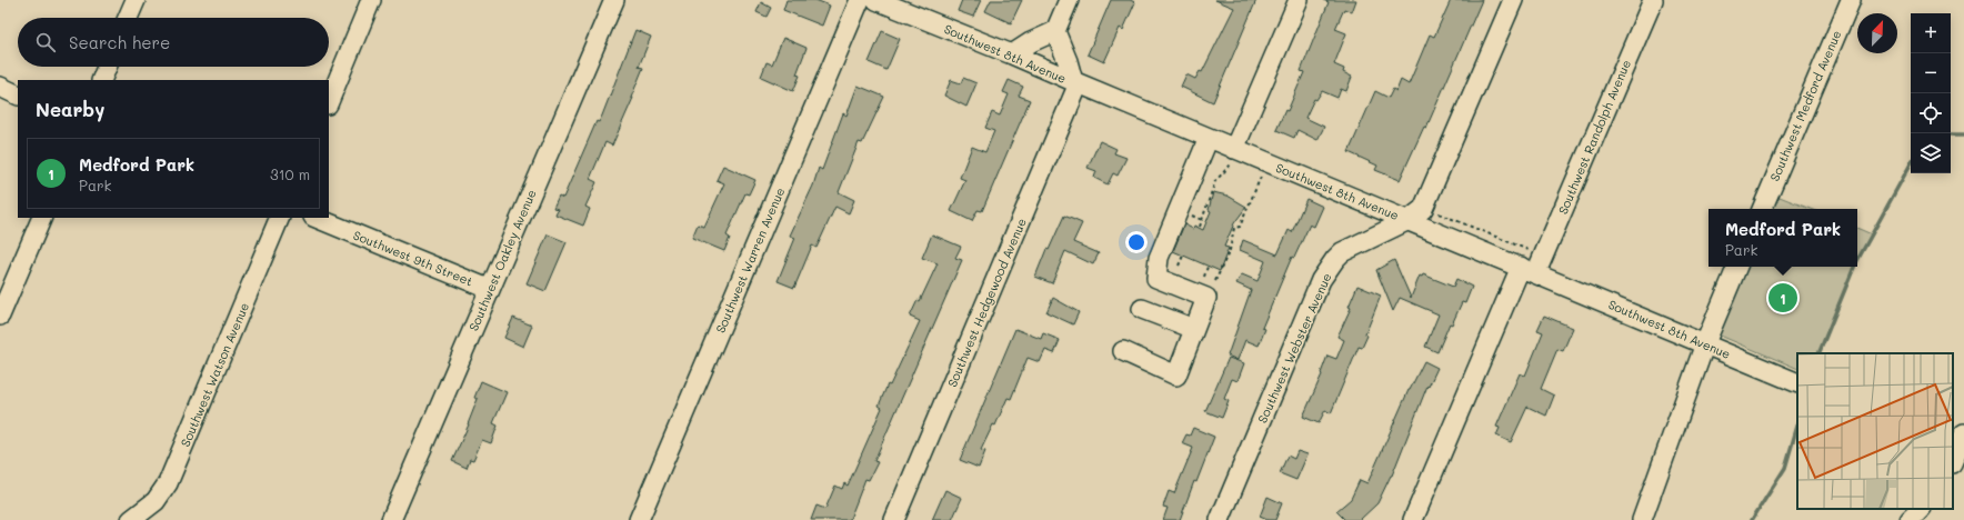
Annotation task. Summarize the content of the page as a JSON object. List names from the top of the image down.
{
  "streets": {
    "street": [
      "Southwest 8th Avenue",
      "Southwest Medford Avenue",
      "Southwest Randolph Avenue",
      "Southwest 9th Street",
      "Southwest Oakley Avenue",
      "Southwest Warren Avenue",
      "Southwest Hedgewood Avenue",
      "Southwest Webster Avenue",
      "Southwest Watson Avenue"
    ]
  },
  "crossings": [
    ["Southwest 8th Avenue", "Southwest Randolph Avenue"],
    ["Southwest 8th Avenue", "Southwest Hedgewood Avenue"],
    ["Southwest 8th Avenue", "Southwest Webster Avenue"],
    ["Southwest 9th Street", "Southwest Oakley Avenue"]
  ],
  "north": "top right",
  "page": {
    "map_buttons": ["+", "−"],
    "search": "Search here",
    "heading": "Nearby",
    "list": [
      {
        "mark": "1",
        "name": "Medford Park",
        "note": "Park",
        "value": "310 m"
      }
    ],
    "popup": ["Medford Park", "Park"],
    "pins": "1"
  }
}
